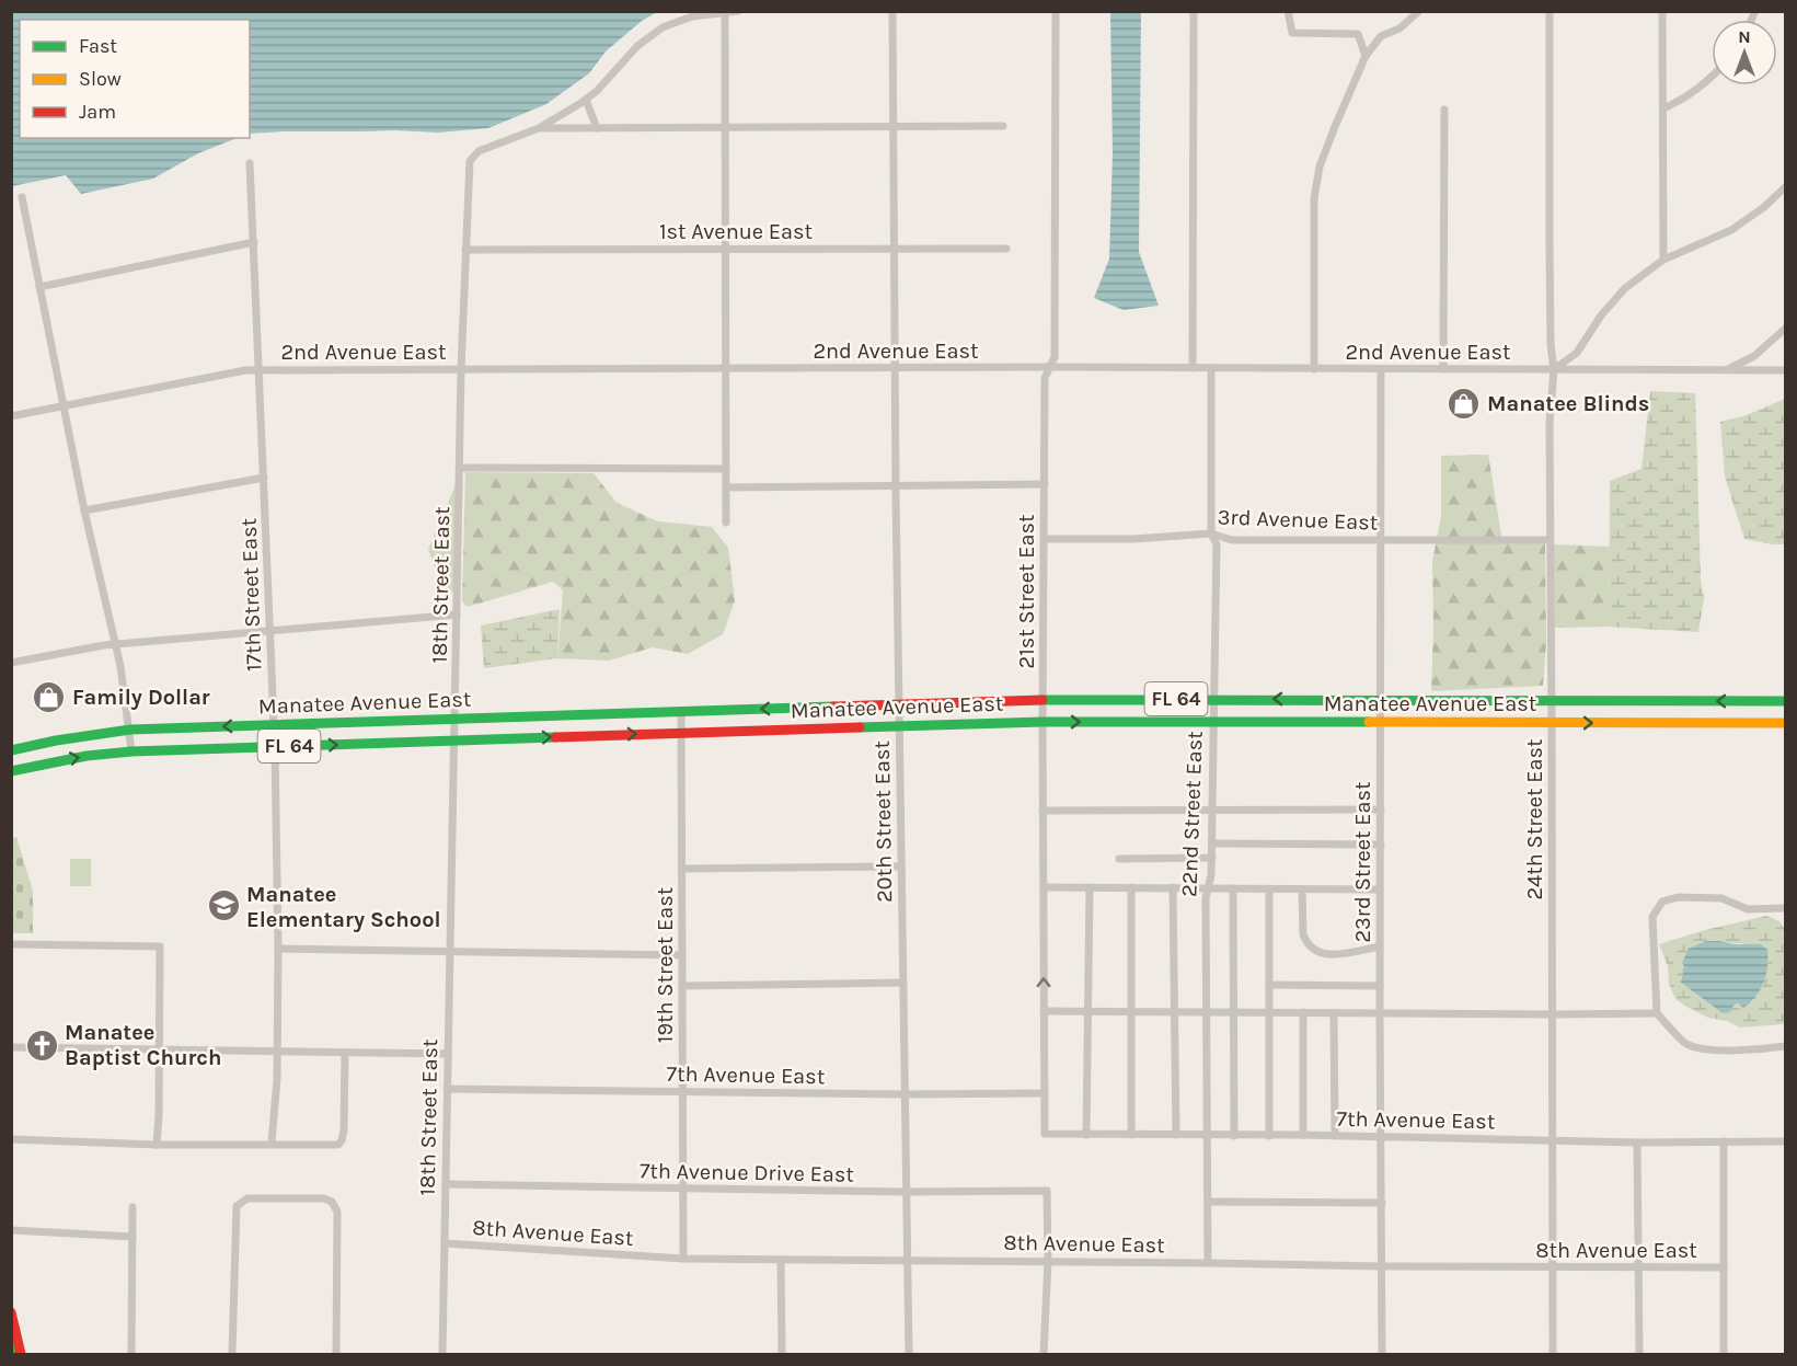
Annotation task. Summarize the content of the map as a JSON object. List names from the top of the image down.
{
  "streets": {
    "main road": ["FL 64", "Manatee Avenue East"],
    "street": [
      "1st Avenue East",
      "2nd Avenue East",
      "3rd Avenue East",
      "18th Street East",
      "21st Street East",
      "17th Street East",
      "22nd Street East",
      "24th Street East",
      "20th Street East",
      "23rd Street East",
      "19th Street East",
      "7th Avenue East",
      "7th Avenue Drive East",
      "8th Avenue East"
    ]
  },
  "crossings": [
    ["1st Avenue East", "18th Street East"],
    ["1st Avenue East", "20th Street East"],
    ["2nd Avenue East", "18th Street East"],
    ["2nd Avenue East", "21st Street East"],
    ["2nd Avenue East", "17th Street East"],
    ["2nd Avenue East", "22nd Street East"],
    ["2nd Avenue East", "24th Street East"],
    ["2nd Avenue East", "20th Street East"],
    ["2nd Avenue East", "23rd Street East"],
    ["3rd Avenue East", "21st Street East"],
    ["3rd Avenue East", "22nd Street East"],
    ["3rd Avenue East", "24th Street East"],
    ["3rd Avenue East", "23rd Street East"],
    ["18th Street East", "Manatee Avenue East"],
    ["18th Street East", "7th Avenue East"],
    ["18th Street East", "7th Avenue Drive East"],
    ["18th Street East", "8th Avenue East"],
    ["21st Street East", "Manatee Avenue East"],
    ["21st Street East", "7th Avenue East"],
    ["17th Street East", "Manatee Avenue East"],
    ["Manatee Avenue East", "22nd Street East"],
    ["Manatee Avenue East", "24th Street East"],
    ["Manatee Avenue East", "20th Street East"],
    ["Manatee Avenue East", "23rd Street East"],
    ["Manatee Avenue East", "19th Street East"],
    ["22nd Street East", "7th Avenue East"],
    ["22nd Street East", "8th Avenue East"],
    ["24th Street East", "7th Avenue East"],
    ["24th Street East", "8th Avenue East"],
    ["20th Street East", "7th Avenue East"],
    ["20th Street East", "7th Avenue Drive East"],
    ["20th Street East", "8th Avenue East"],
    ["23rd Street East", "7th Avenue East"],
    ["23rd Street East", "8th Avenue East"],
    ["19th Street East", "7th Avenue East"],
    ["19th Street East", "7th Avenue Drive East"],
    ["19th Street East", "8th Avenue East"],
    ["7th Avenue Drive East", "8th Avenue East"]
  ],
  "places": {
    "shop": ["Manatee Blinds", "Family Dollar"],
    "school or university": ["Manatee Elementary School"],
    "church": ["Manatee Baptist Church"]
  },
  "legend": ["Fast", "Slow", "Jam"],
  "north": "top"
}
